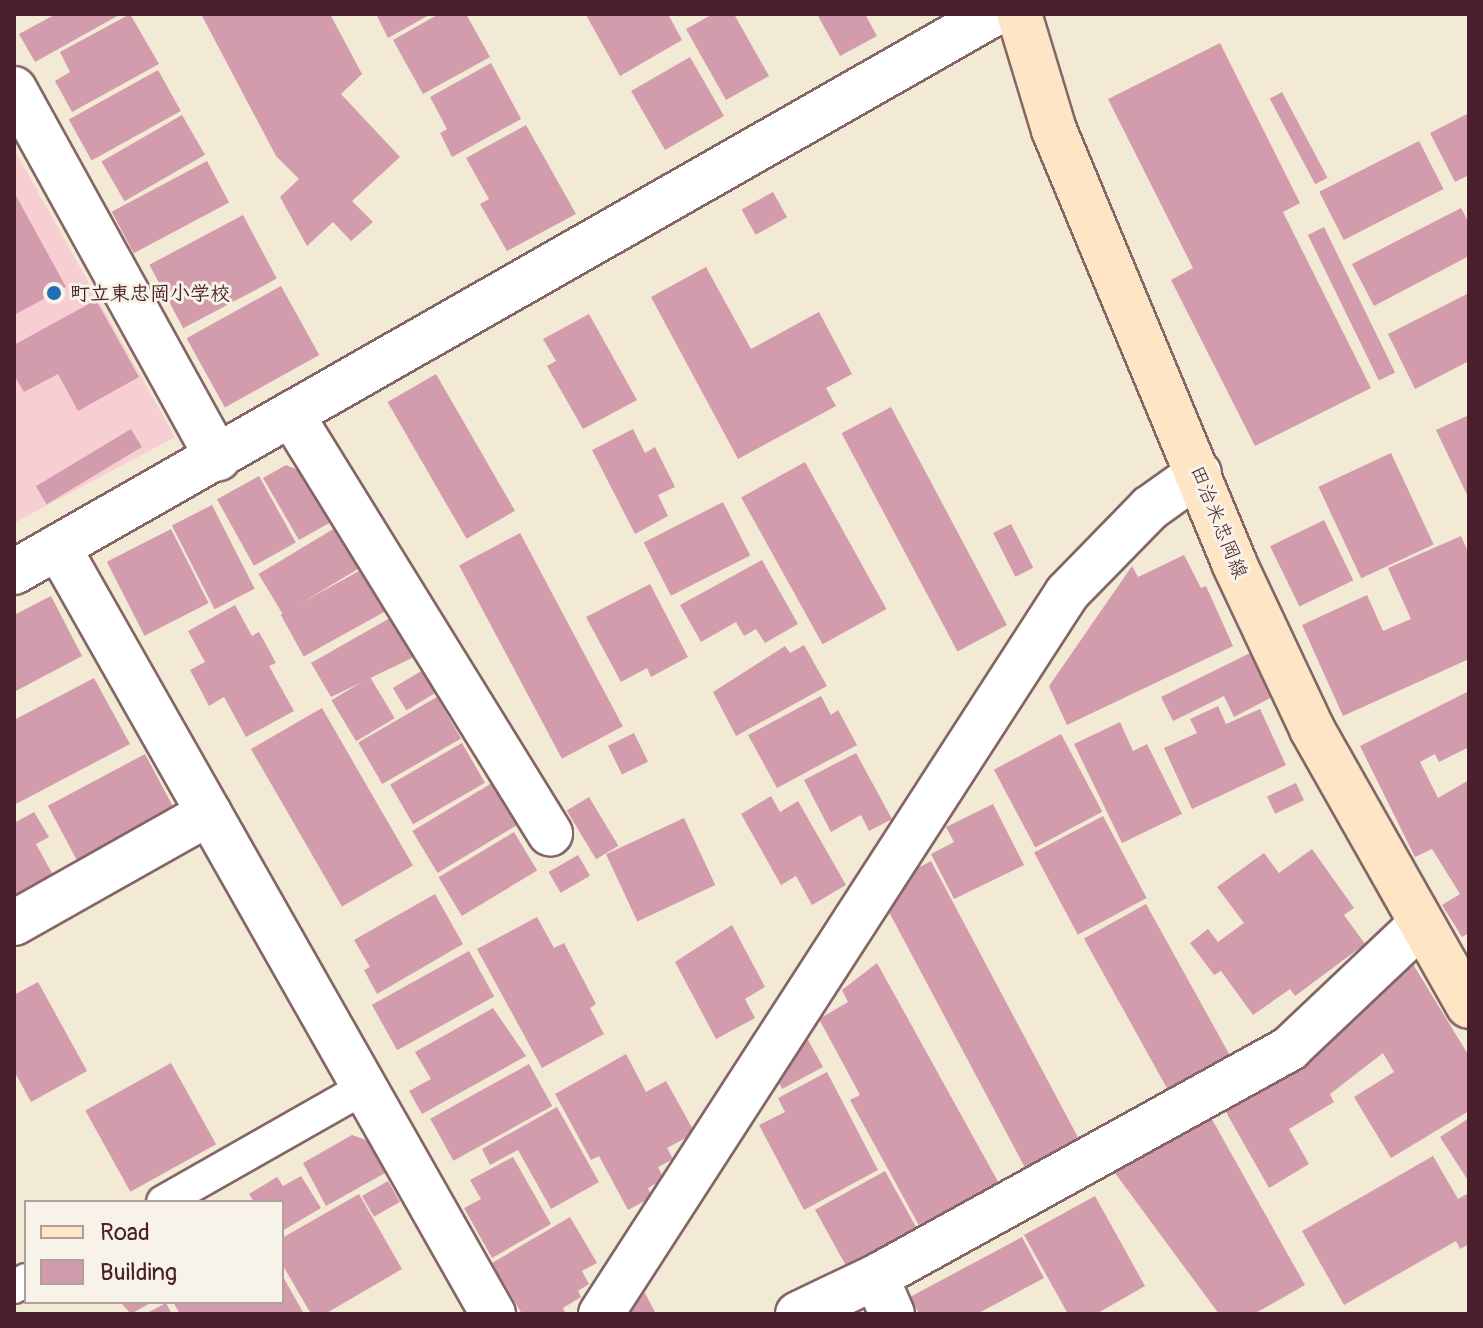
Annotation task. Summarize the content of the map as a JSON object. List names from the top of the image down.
{
  "streets": {
    "main road": ["田治米忠岡線"]
  },
  "places": ["町立東忠岡小学校"],
  "legend": ["Road", "Building"]
}
